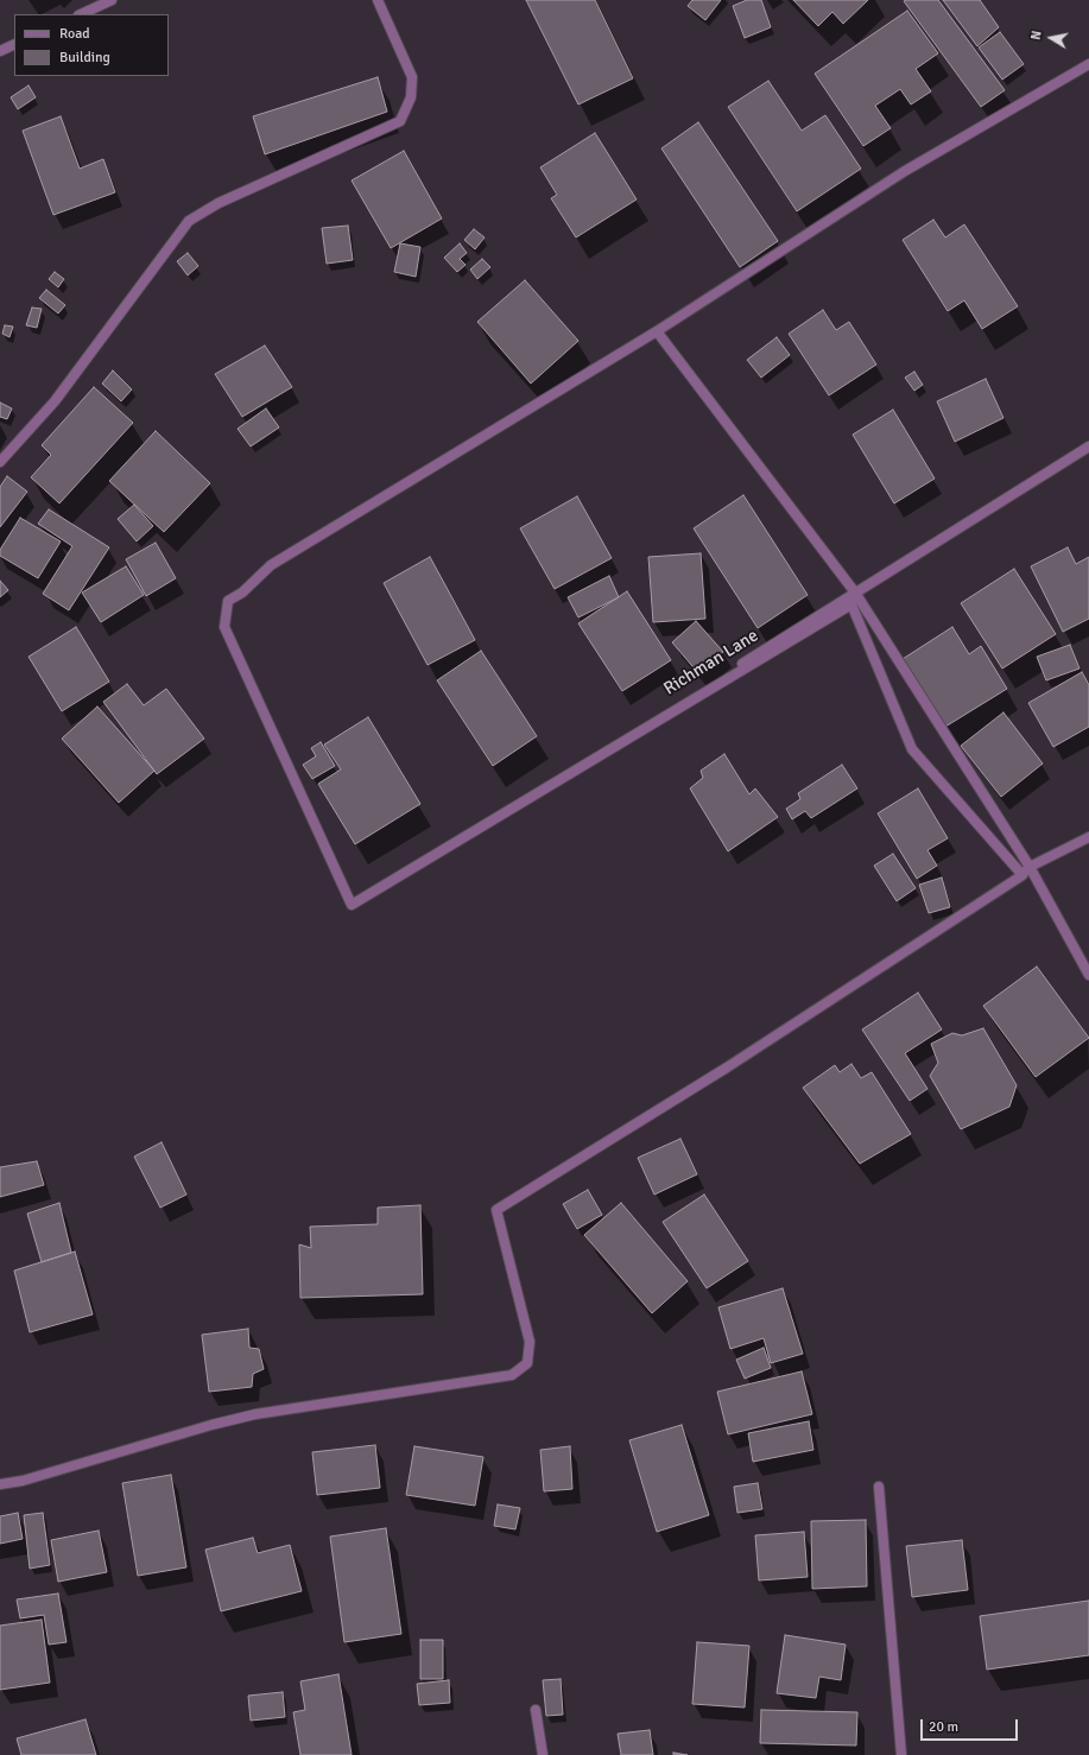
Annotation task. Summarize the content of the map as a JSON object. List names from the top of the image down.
{
  "streets": {
    "street": ["Richman Lane"]
  },
  "legend": ["Road", "Building"],
  "scale_bar": "20 m",
  "north": "left"
}
